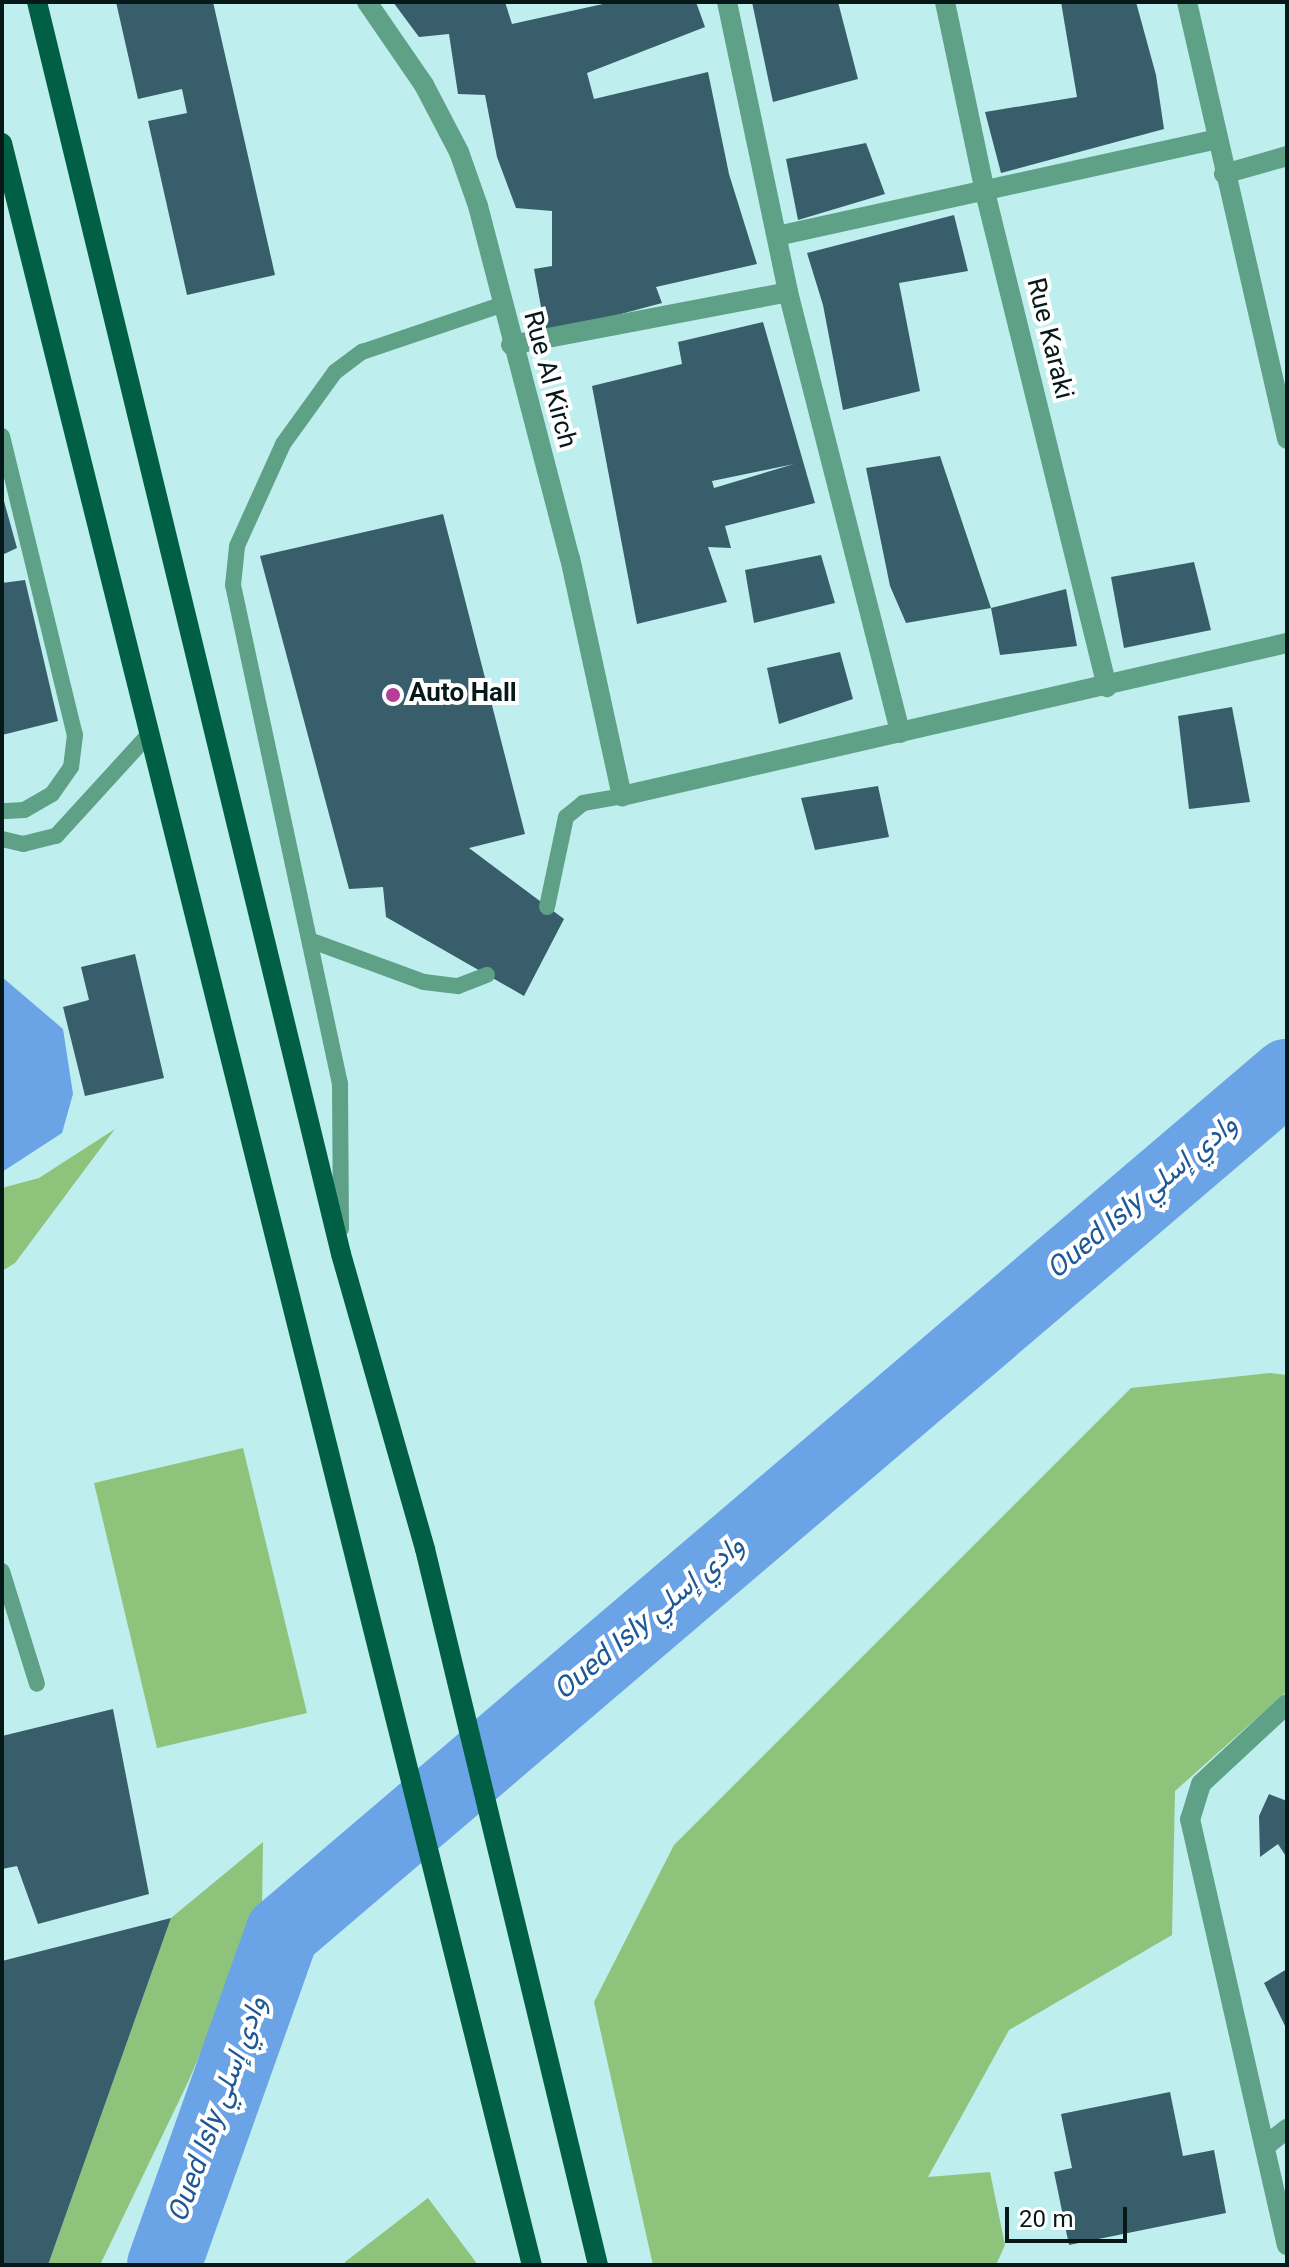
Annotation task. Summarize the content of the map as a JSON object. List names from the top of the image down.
{
  "streets": {
    "street": ["Rue Karaki", "Rue Al Kirch"]
  },
  "water": ["Oued Isly وادي إسلي"],
  "places": ["Auto Hall"],
  "scale_bar": "20 m"
}
